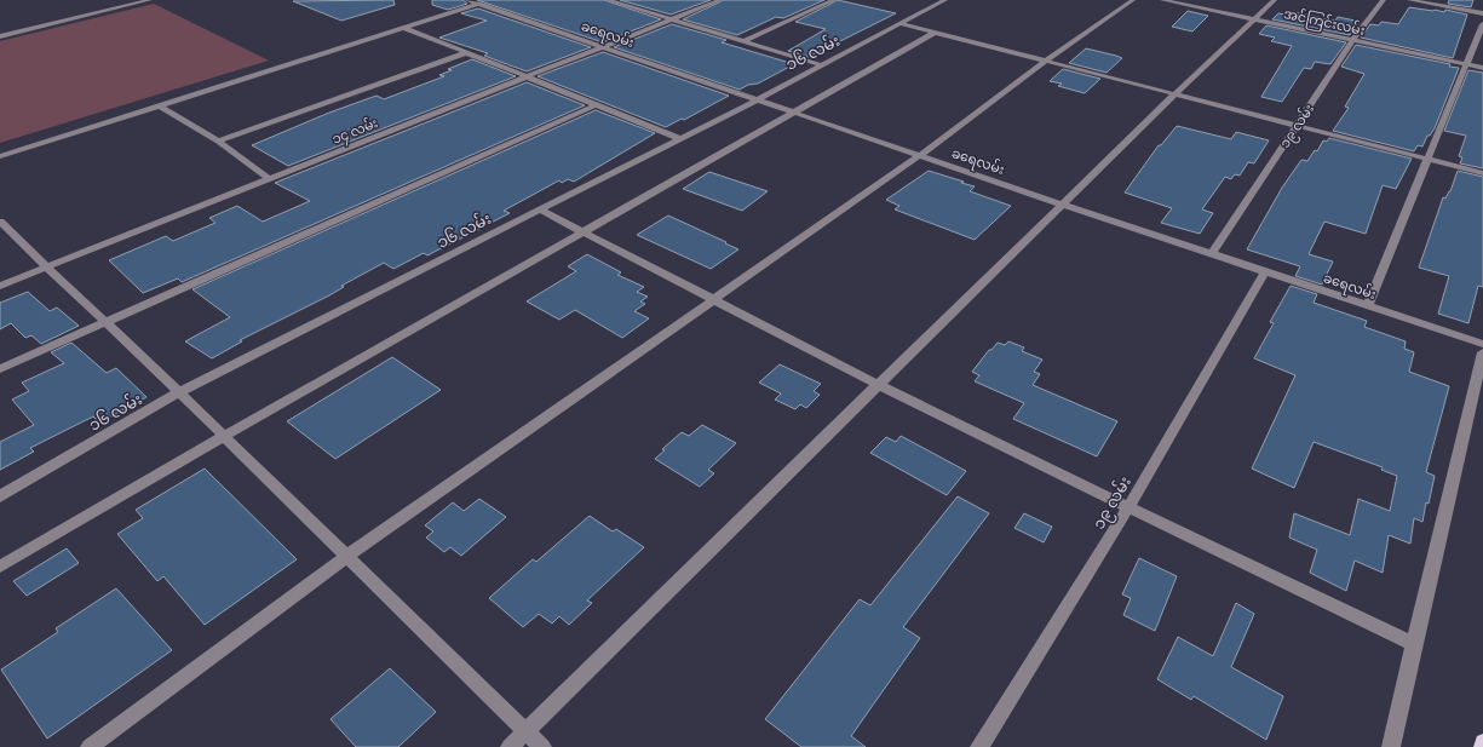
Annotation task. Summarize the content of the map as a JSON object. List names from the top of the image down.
{
  "streets": {
    "street": [
      "အင်ကြင်းလမ်း",
      "ခရေလမ်း",
      "၁၆ လမ်း",
      "၁၉ လမ်း",
      "၁၄ လမ်း"
    ]
  },
  "crossings": [
    ["အင်ကြင်းလမ်း", "၁၉ လမ်း"],
    ["ခရေလမ်း", "၁၆ လမ်း"],
    ["ခရေလမ်း", "၁၉ လမ်း"],
    ["ခရေလမ်း", "၁၄ လမ်း"]
  ]
}
